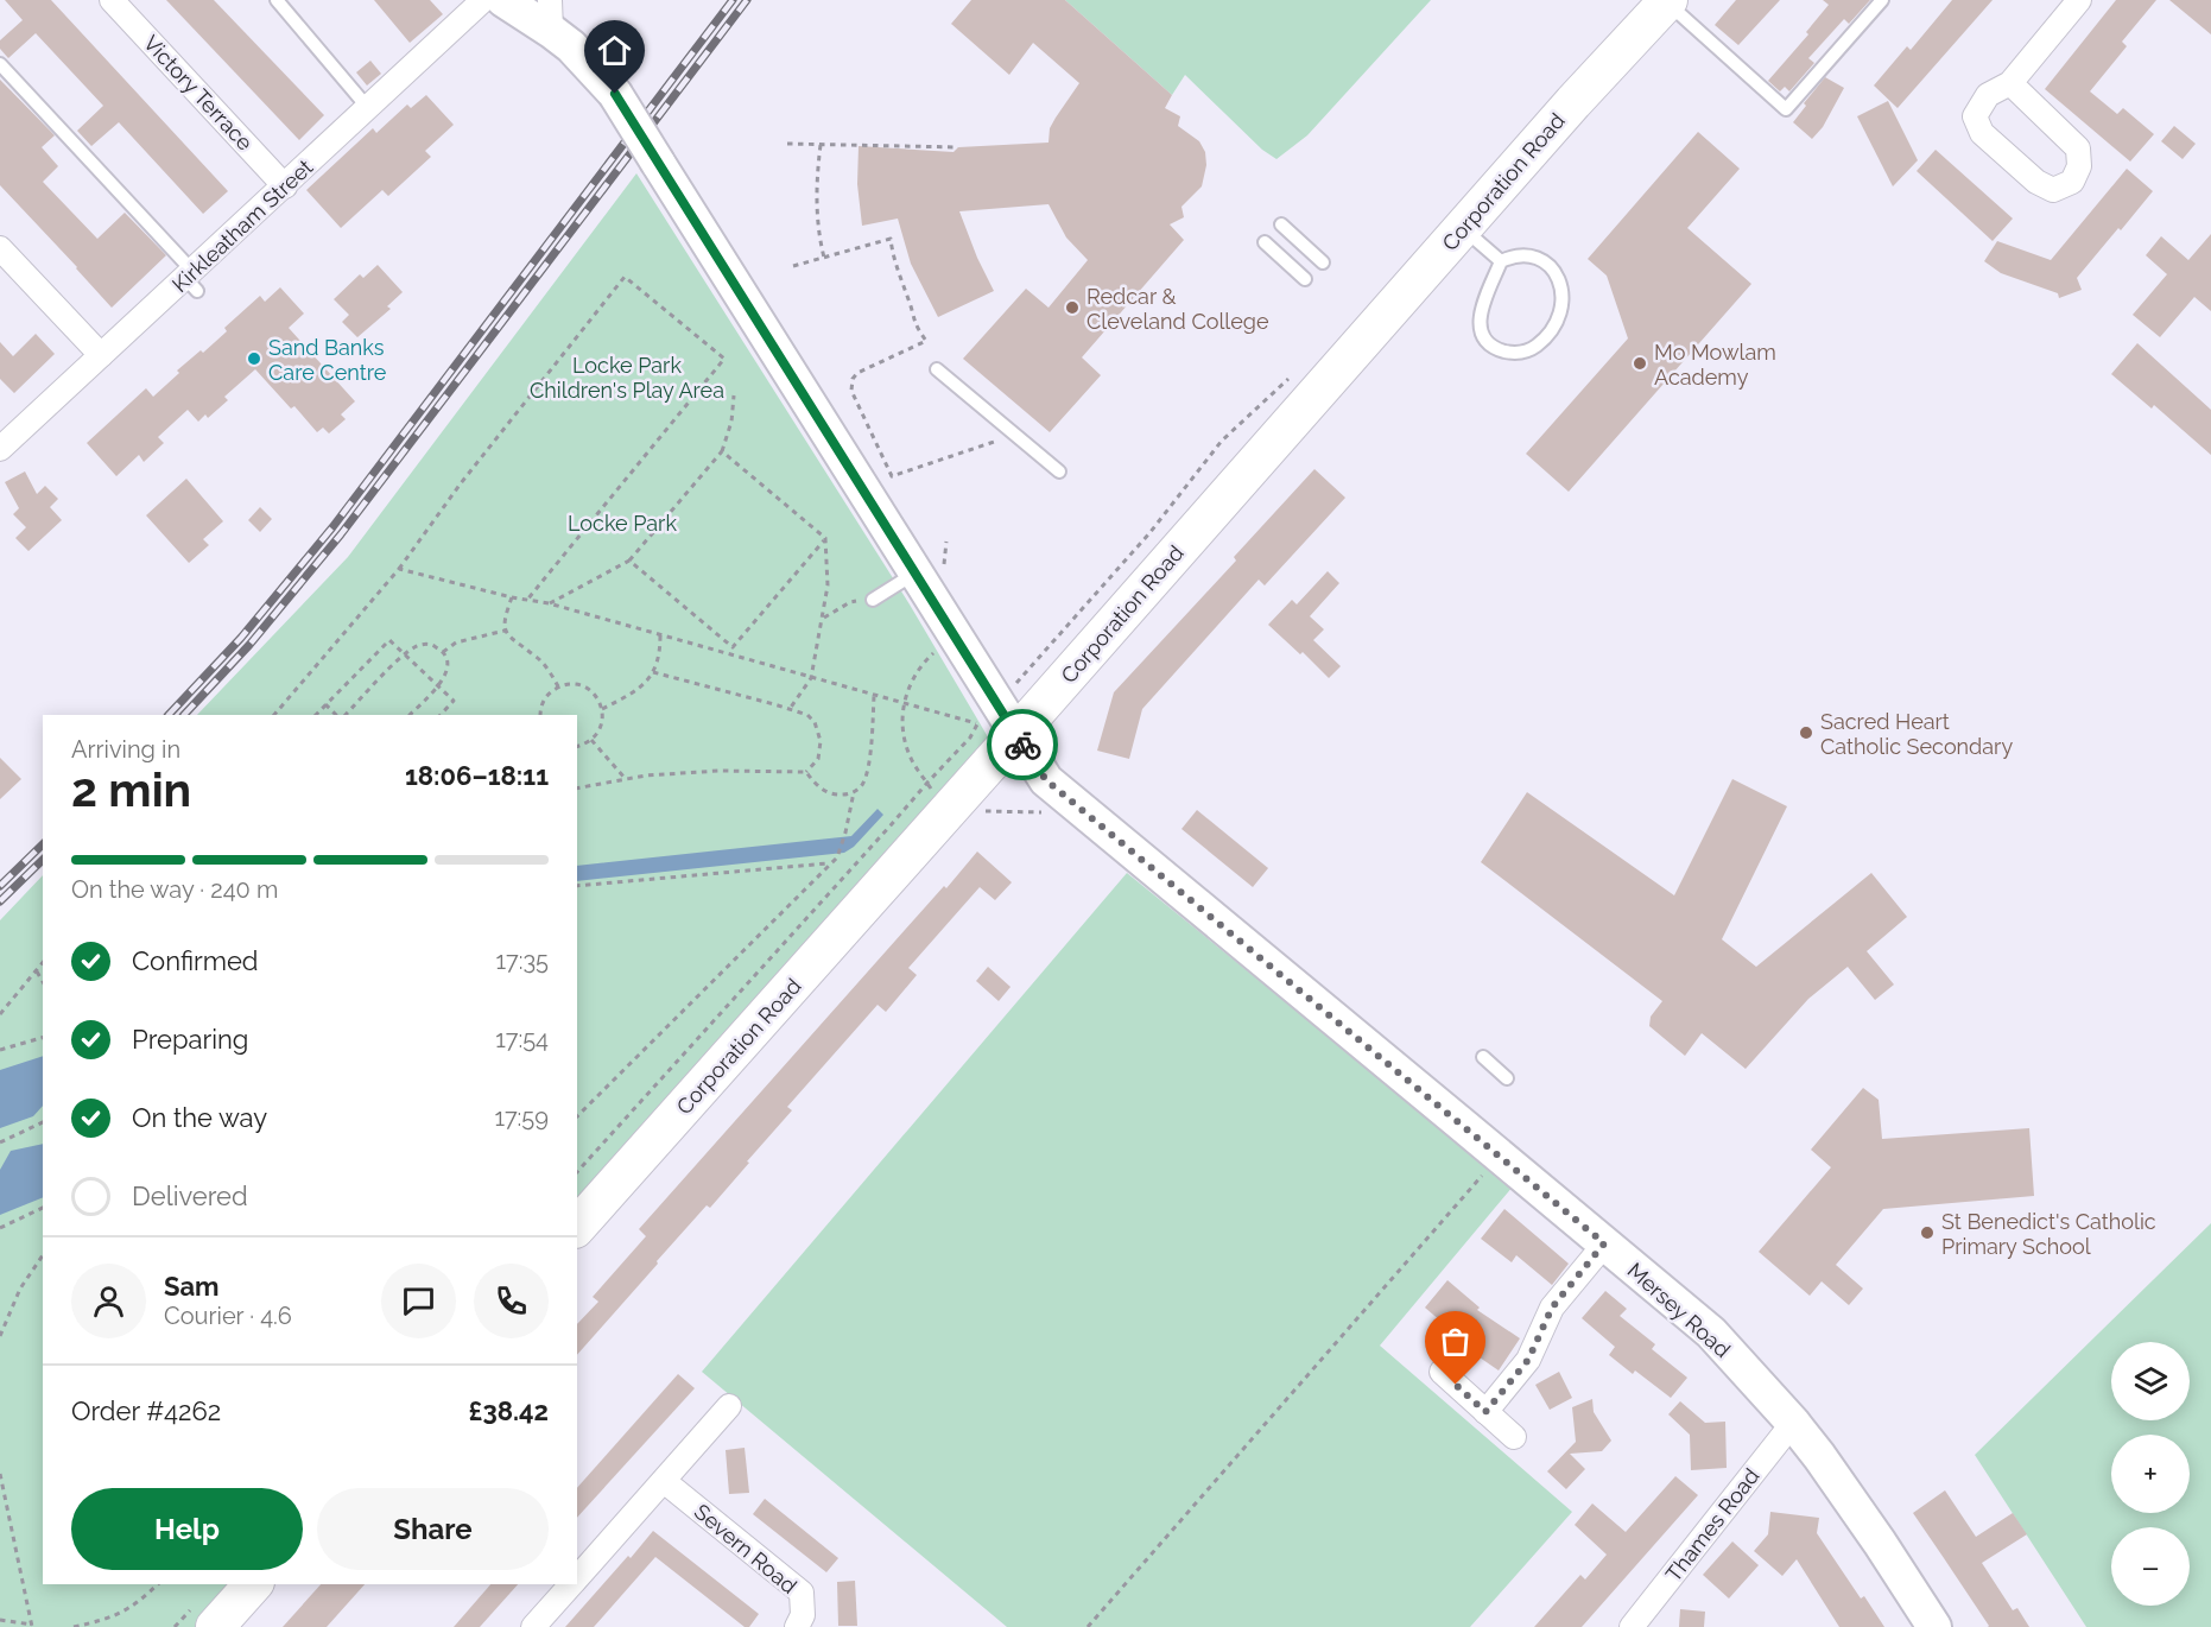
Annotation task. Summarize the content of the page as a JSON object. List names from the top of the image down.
{
  "streets": {
    "main road": ["Corporation Road"],
    "street": [
      "Victory Terrace",
      "Kirkleatham Street",
      "Mersey Road",
      "Thames Road",
      "Severn Road"
    ]
  },
  "crossings": [
    ["Victory Terrace", "Kirkleatham Street"],
    ["Corporation Road", "Mersey Road"],
    ["Mersey Road", "Thames Road"]
  ],
  "parks": ["Locke Park Children's Play Area", "Locke Park"],
  "places": [
    "Redcar & Cleveland College",
    "Sand Banks Care Centre",
    "Mo Mowlam Academy",
    "Sacred Heart Catholic Secondary",
    "St Benedict's Catholic Primary School"
  ],
  "page": {
    "heading": ["2 min", "Arriving in", "18:06–18:11"],
    "panel": [
      "Sam",
      "Courier · 4.6",
      "Order #4262",
      "£38.42"
    ],
    "bar": "On the way · 240 m",
    "list": [
      ["Confirmed", "17:35"],
      ["Preparing", "17:54"],
      ["On the way", "17:59"],
      "Delivered"
    ],
    "map_buttons": ["+", "−"],
    "buttons": ["Help", "Share"]
  }
}
